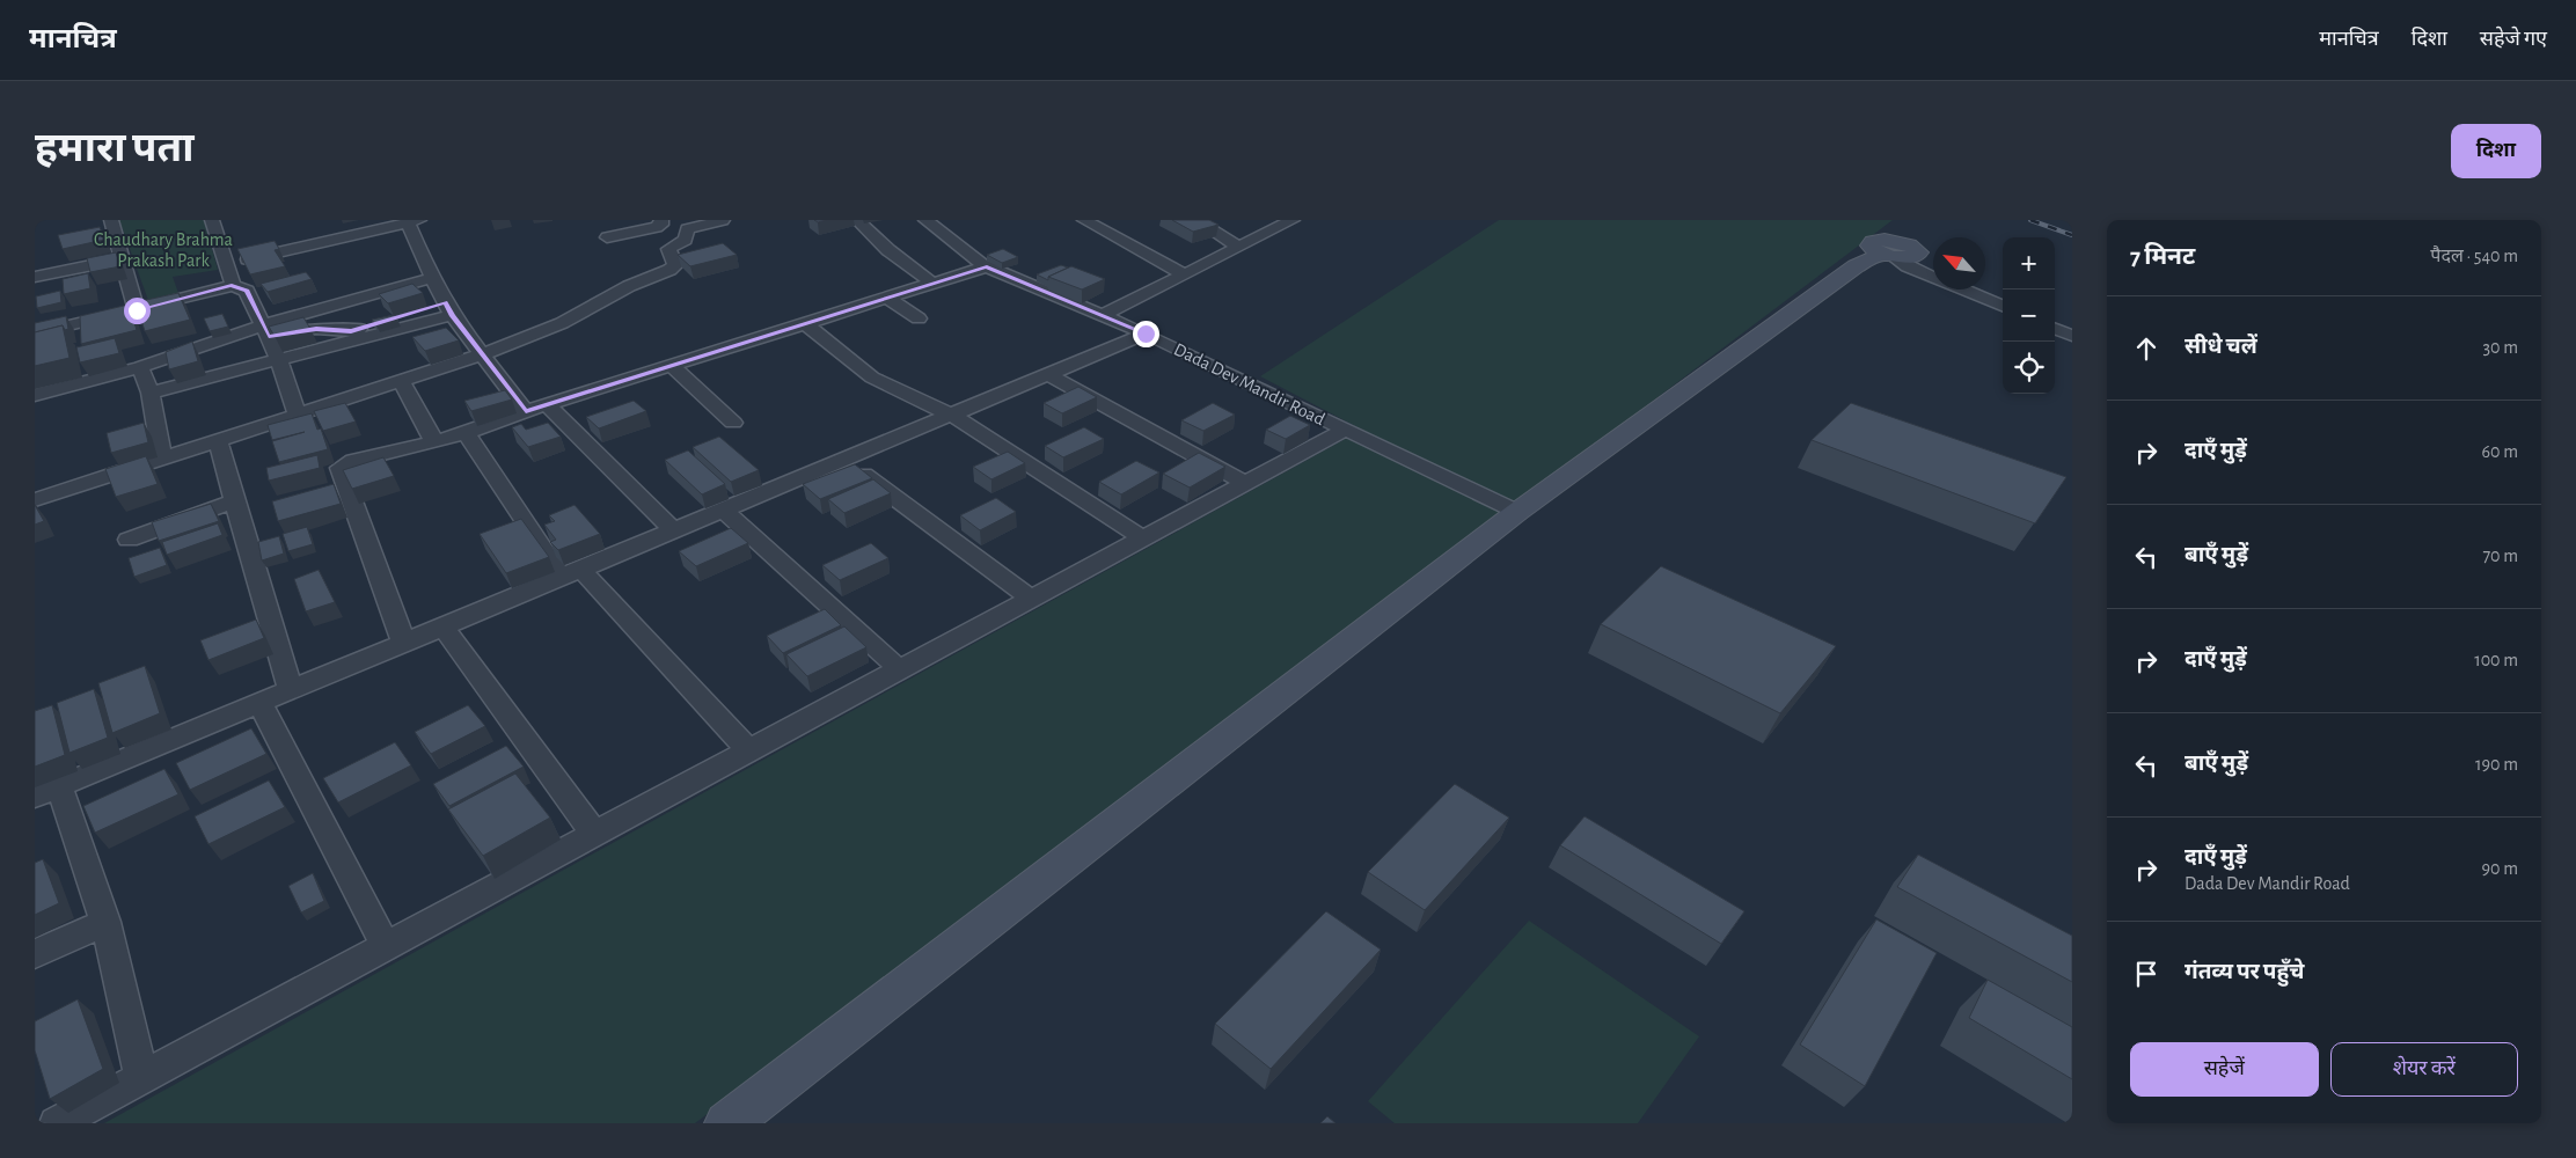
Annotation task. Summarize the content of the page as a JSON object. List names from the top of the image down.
{
  "streets": {
    "street": ["Dada Dev Mandir Road"]
  },
  "parks": ["Chaudhary Brahma Prakash Park"],
  "north": "top left",
  "page": {
    "header": "मानचित्र",
    "nav": ["मानचित्र", "दिशा", "सहेजे गए"],
    "buttons": [
      "दिशा",
      ["सहेजें", "शेयर करें"]
    ],
    "title": "हमारा पता",
    "heading": ["7 मिनट", "पैदल · 540 m"],
    "map_buttons": ["+", "−"],
    "list": [
      ["सीधे चलें", "30 m"],
      ["दाएँ मुड़ें", "60 m"],
      ["बाएँ मुड़ें", "70 m"],
      ["दाएँ मुड़ें", "100 m"],
      ["बाएँ मुड़ें", "190 m"],
      ["दाएँ मुड़ें", "Dada Dev Mandir Road", "90 m"],
      "गंतव्य पर पहुँचे"
    ]
  }
}
